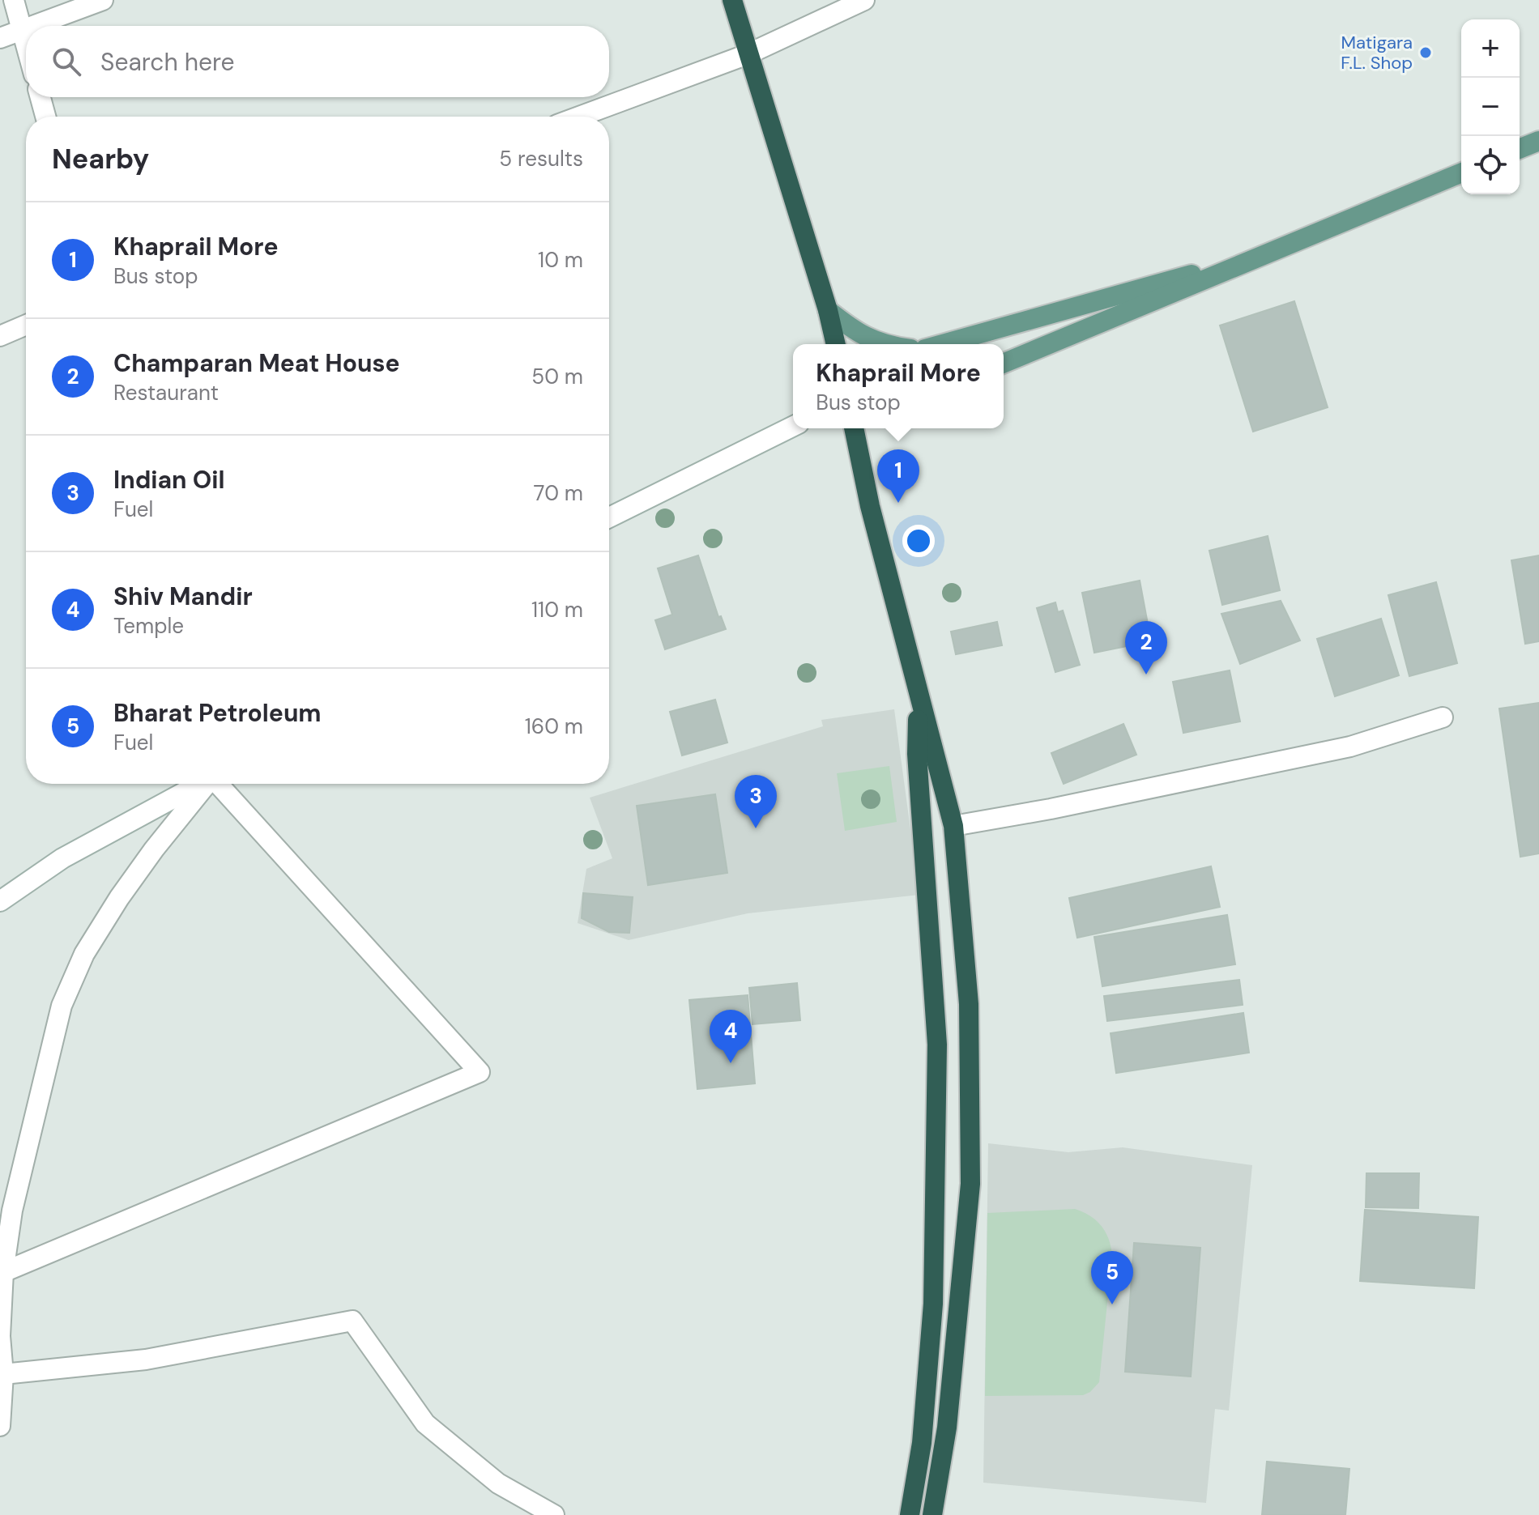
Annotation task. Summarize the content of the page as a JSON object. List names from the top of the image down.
{
  "places": ["Matigara F.L. Shop"],
  "page": {
    "map_buttons": ["+", "−"],
    "search": "Search here",
    "heading": ["Nearby", "5 results"],
    "list": [
      {
        "mark": "1",
        "name": "Khaprail More",
        "note": "Bus stop",
        "value": "10 m"
      },
      {
        "mark": "2",
        "name": "Champaran Meat House",
        "note": "Restaurant",
        "value": "50 m"
      },
      {
        "mark": "3",
        "name": "Indian Oil",
        "note": "Fuel",
        "value": "70 m"
      },
      {
        "mark": "4",
        "name": "Shiv Mandir",
        "note": "Temple",
        "value": "110 m"
      },
      {
        "mark": "5",
        "name": "Bharat Petroleum",
        "note": "Fuel",
        "value": "160 m"
      }
    ],
    "popup": ["Khaprail More", "Bus stop"],
    "pins": [
      "1",
      "2",
      "3",
      "4",
      "5"
    ]
  }
}
